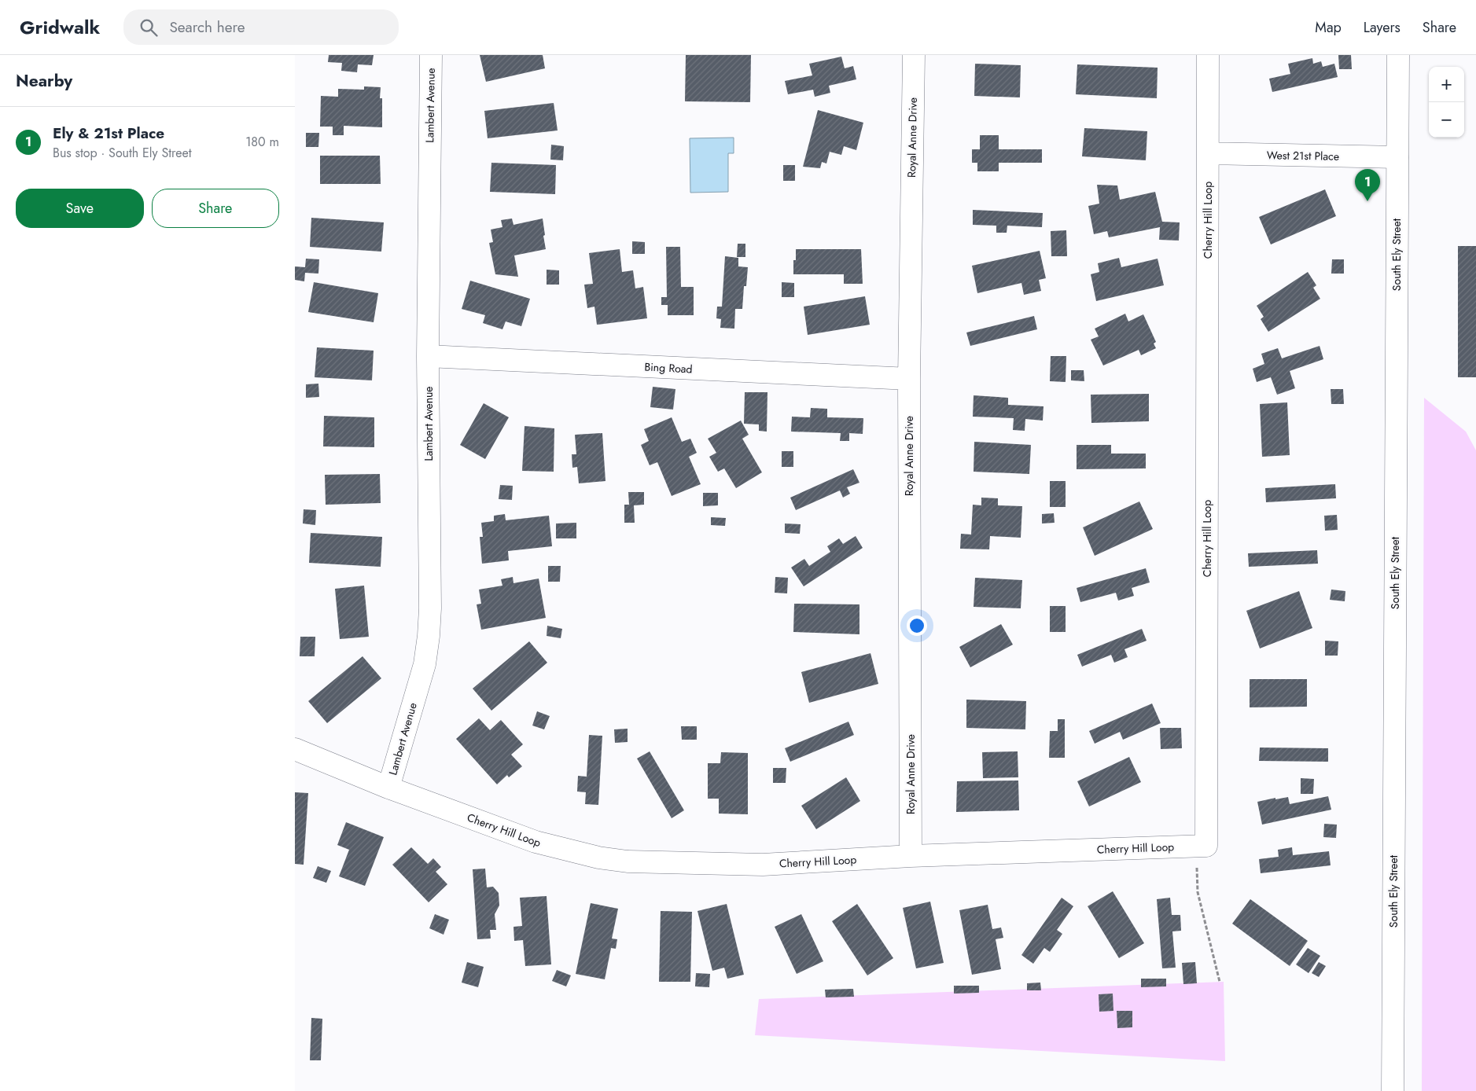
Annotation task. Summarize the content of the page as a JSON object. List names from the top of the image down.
{
  "streets": {
    "street": [
      "Lambert Avenue",
      "Royal Anne Drive",
      "West 21st Place",
      "Cherry Hill Loop",
      "South Ely Street",
      "Bing Road"
    ]
  },
  "crossings": [
    ["Lambert Avenue", "Cherry Hill Loop"],
    ["Lambert Avenue", "Bing Road"],
    ["Royal Anne Drive", "Cherry Hill Loop"],
    ["Royal Anne Drive", "Bing Road"],
    ["West 21st Place", "Cherry Hill Loop"],
    ["West 21st Place", "South Ely Street"]
  ],
  "page": {
    "header": "Gridwalk",
    "search": "Search here",
    "nav": ["Map", "Layers", "Share"],
    "heading": "Nearby",
    "map_buttons": ["+", "−"],
    "list": [
      {
        "mark": "1",
        "name": "Ely & 21st Place",
        "note": "Bus stop · South Ely Street",
        "value": "180 m"
      }
    ],
    "pins": "1",
    "buttons": ["Save", "Share"]
  }
}
